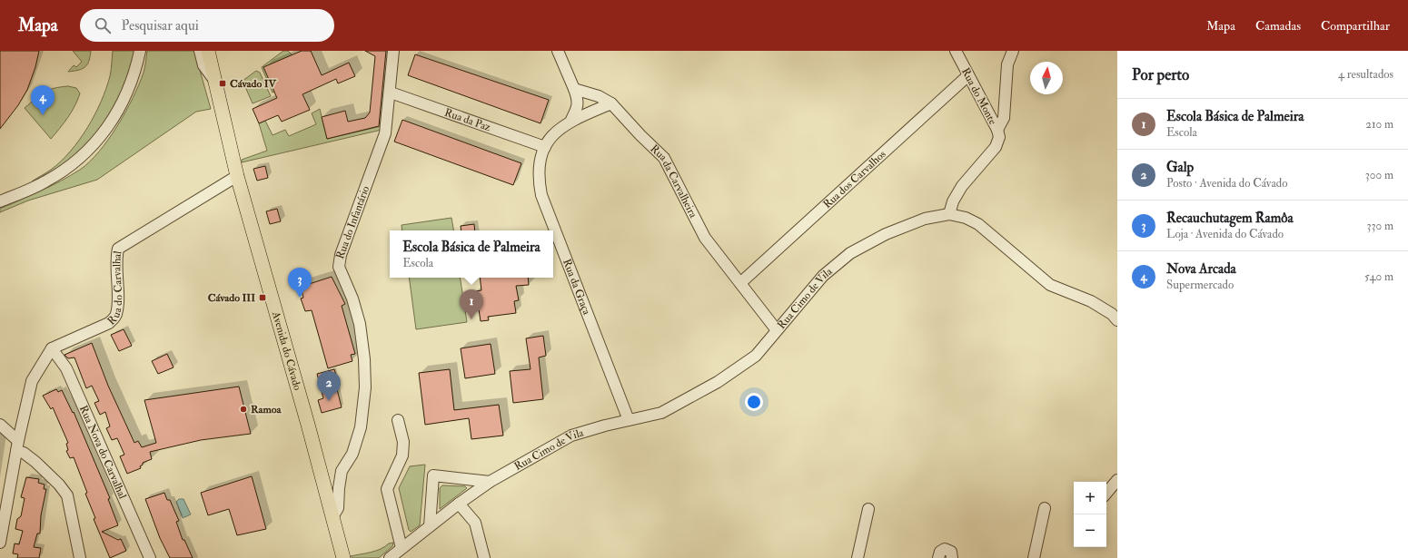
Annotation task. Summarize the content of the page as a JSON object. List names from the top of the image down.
{
  "streets": {
    "main road": ["Avenida do Cávado"],
    "street": [
      "Rua do Monte",
      "Rua da Paz",
      "Rua dos Carvalhos",
      "Rua da Carvalheira",
      "Rua do Infantário",
      "Rua do Carvalhal",
      "Rua da Graça",
      "Rua Cimo de Vila",
      "Rua Nova do Carvalhal"
    ]
  },
  "crossings": [
    ["Rua do Monte", "Rua dos Carvalhos"],
    ["Rua do Monte", "Rua Cimo de Vila"],
    ["Rua da Paz", "Rua do Infantário"],
    ["Rua da Paz", "Rua da Graça"],
    ["Rua dos Carvalhos", "Rua da Carvalheira"],
    ["Rua da Carvalheira", "Rua da Graça"],
    ["Rua da Carvalheira", "Rua Cimo de Vila"],
    ["Rua do Infantário", "Avenida do Cávado"],
    ["Rua do Carvalhal", "Avenida do Cávado"],
    ["Rua do Carvalhal", "Rua Nova do Carvalhal"],
    ["Rua da Graça", "Rua Cimo de Vila"]
  ],
  "places": {
    "transit": ["Cávado IV", "Cávado III"],
    "other": ["Ramoa"]
  },
  "north": "top",
  "page": {
    "header": "Mapa",
    "search": "Pesquisar aqui",
    "nav": ["Mapa", "Camadas", "Compartilhar"],
    "heading": ["Por perto", "4 resultados"],
    "pins": [
      "4",
      "3",
      "1",
      "2"
    ],
    "list": [
      {
        "mark": "1",
        "name": "Escola Básica de Palmeira",
        "note": "Escola",
        "value": "210 m"
      },
      {
        "mark": "2",
        "name": "Galp",
        "note": "Posto · Avenida do Cávado",
        "value": "300 m"
      },
      {
        "mark": "3",
        "name": "Recauchutagem Ramôa",
        "note": "Loja · Avenida do Cávado",
        "value": "330 m"
      },
      {
        "mark": "4",
        "name": "Nova Arcada",
        "note": "Supermercado",
        "value": "540 m"
      }
    ],
    "popup": ["Escola Básica de Palmeira", "Escola"],
    "map_buttons": ["+", "−"]
  }
}
